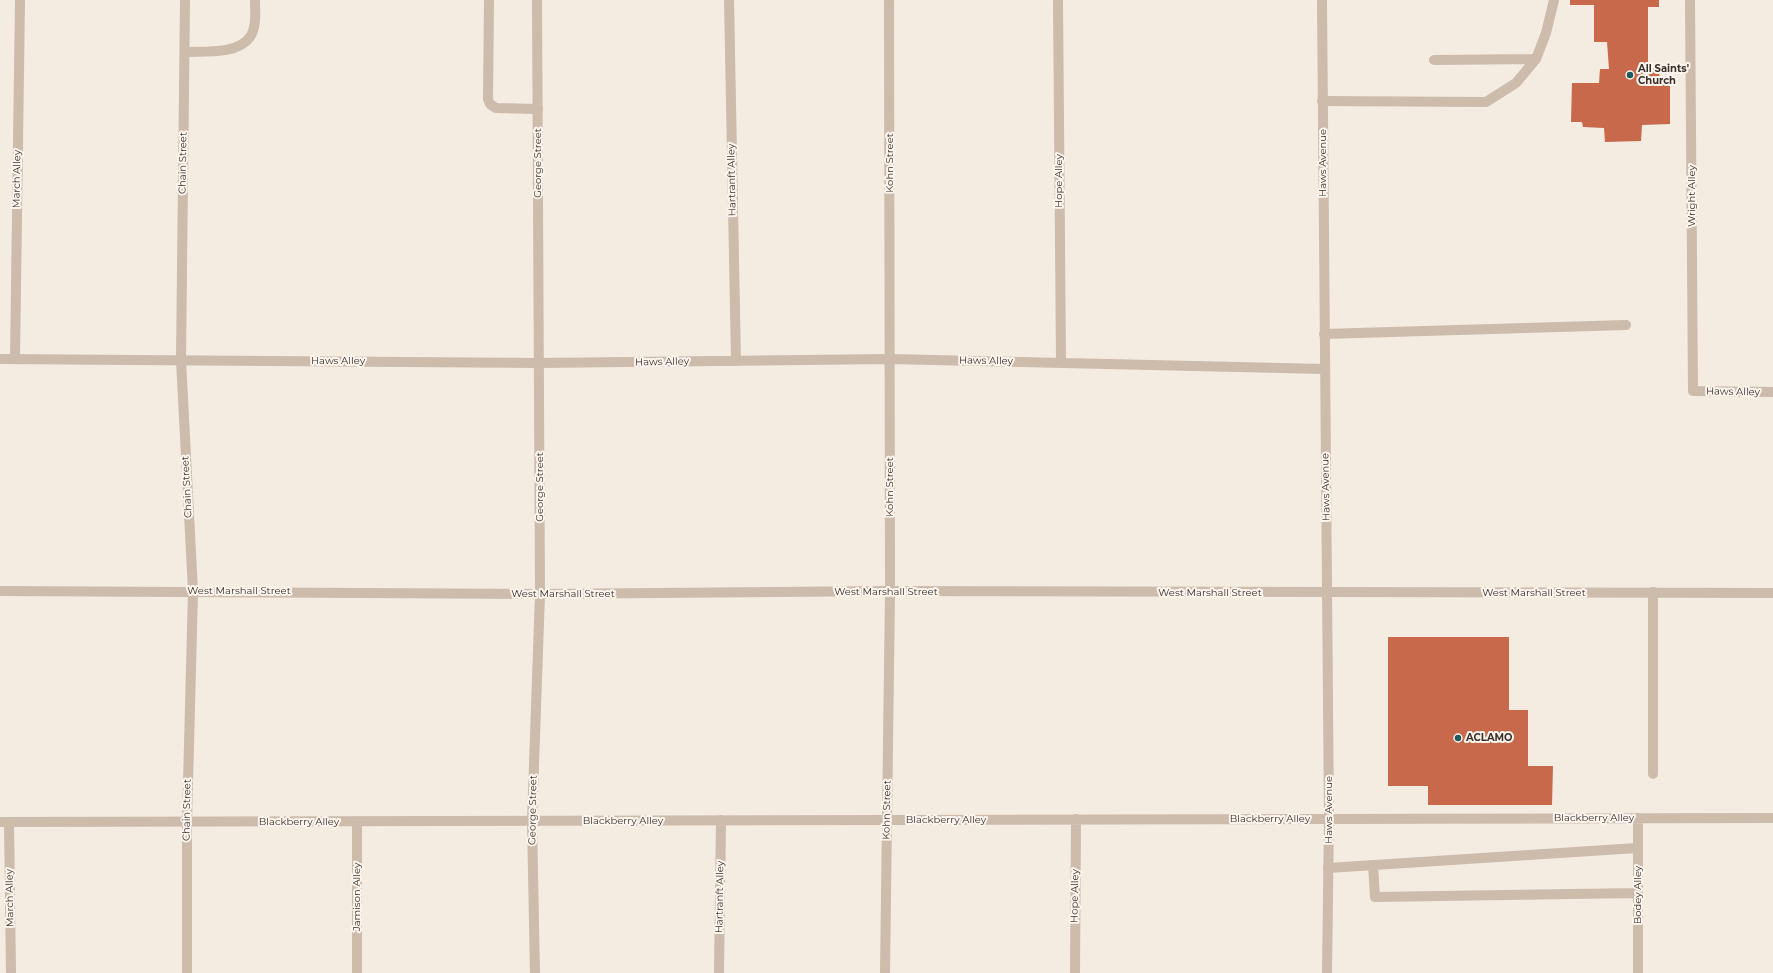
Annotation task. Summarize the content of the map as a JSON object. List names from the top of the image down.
{
  "streets": {
    "street": [
      "Chain Street",
      "George Street",
      "Kohn Street",
      "Haws Avenue",
      "March Alley",
      "Hartranft Alley",
      "Hope Alley",
      "Wright Alley",
      "Haws Alley",
      "West Marshall Street",
      "Blackberry Alley",
      "Bodey Alley",
      "Jamison Alley"
    ]
  },
  "crossings": [
    ["Chain Street", "Haws Alley"],
    ["Chain Street", "West Marshall Street"],
    ["Chain Street", "Blackberry Alley"],
    ["George Street", "Haws Alley"],
    ["George Street", "West Marshall Street"],
    ["George Street", "Blackberry Alley"],
    ["Kohn Street", "Haws Alley"],
    ["Kohn Street", "West Marshall Street"],
    ["Kohn Street", "Blackberry Alley"],
    ["Haws Avenue", "Haws Alley"],
    ["Haws Avenue", "West Marshall Street"],
    ["Haws Avenue", "Blackberry Alley"],
    ["March Alley", "Haws Alley"],
    ["March Alley", "Blackberry Alley"],
    ["Hartranft Alley", "Haws Alley"],
    ["Hartranft Alley", "Blackberry Alley"],
    ["Hope Alley", "Haws Alley"],
    ["Hope Alley", "Blackberry Alley"],
    ["Wright Alley", "Haws Alley"],
    ["Blackberry Alley", "Bodey Alley"],
    ["Blackberry Alley", "Jamison Alley"]
  ],
  "places": ["All Saints' Church", "ACLAMO"]
}
